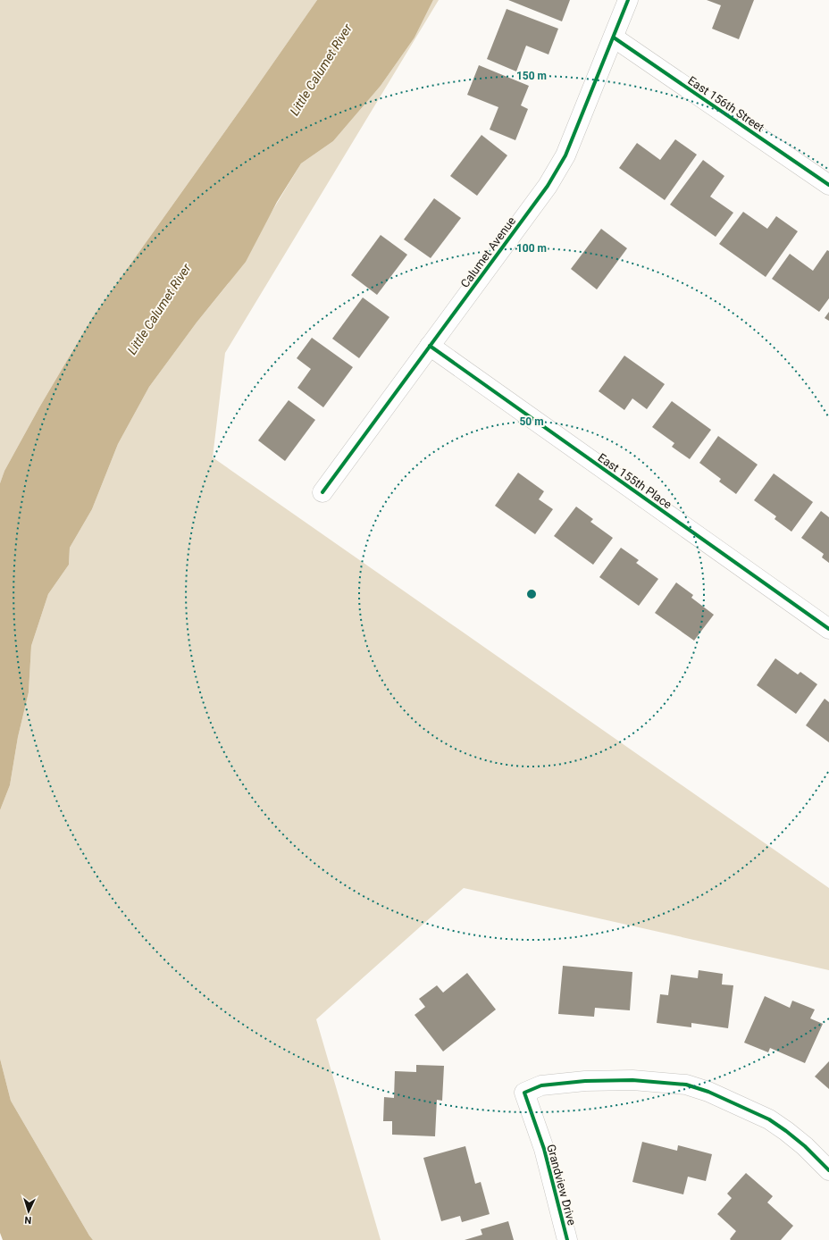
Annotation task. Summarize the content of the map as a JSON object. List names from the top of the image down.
{
  "streets": {
    "street": [
      "East 156th Street",
      "Calumet Avenue",
      "East 155th Place",
      "Grandview Drive"
    ]
  },
  "crossings": [
    ["East 156th Street", "Calumet Avenue"],
    ["Calumet Avenue", "East 155th Place"]
  ],
  "water": ["Little Calumet River"],
  "north": "bottom",
  "rings": ["150 m", "100 m", "50 m"]
}
